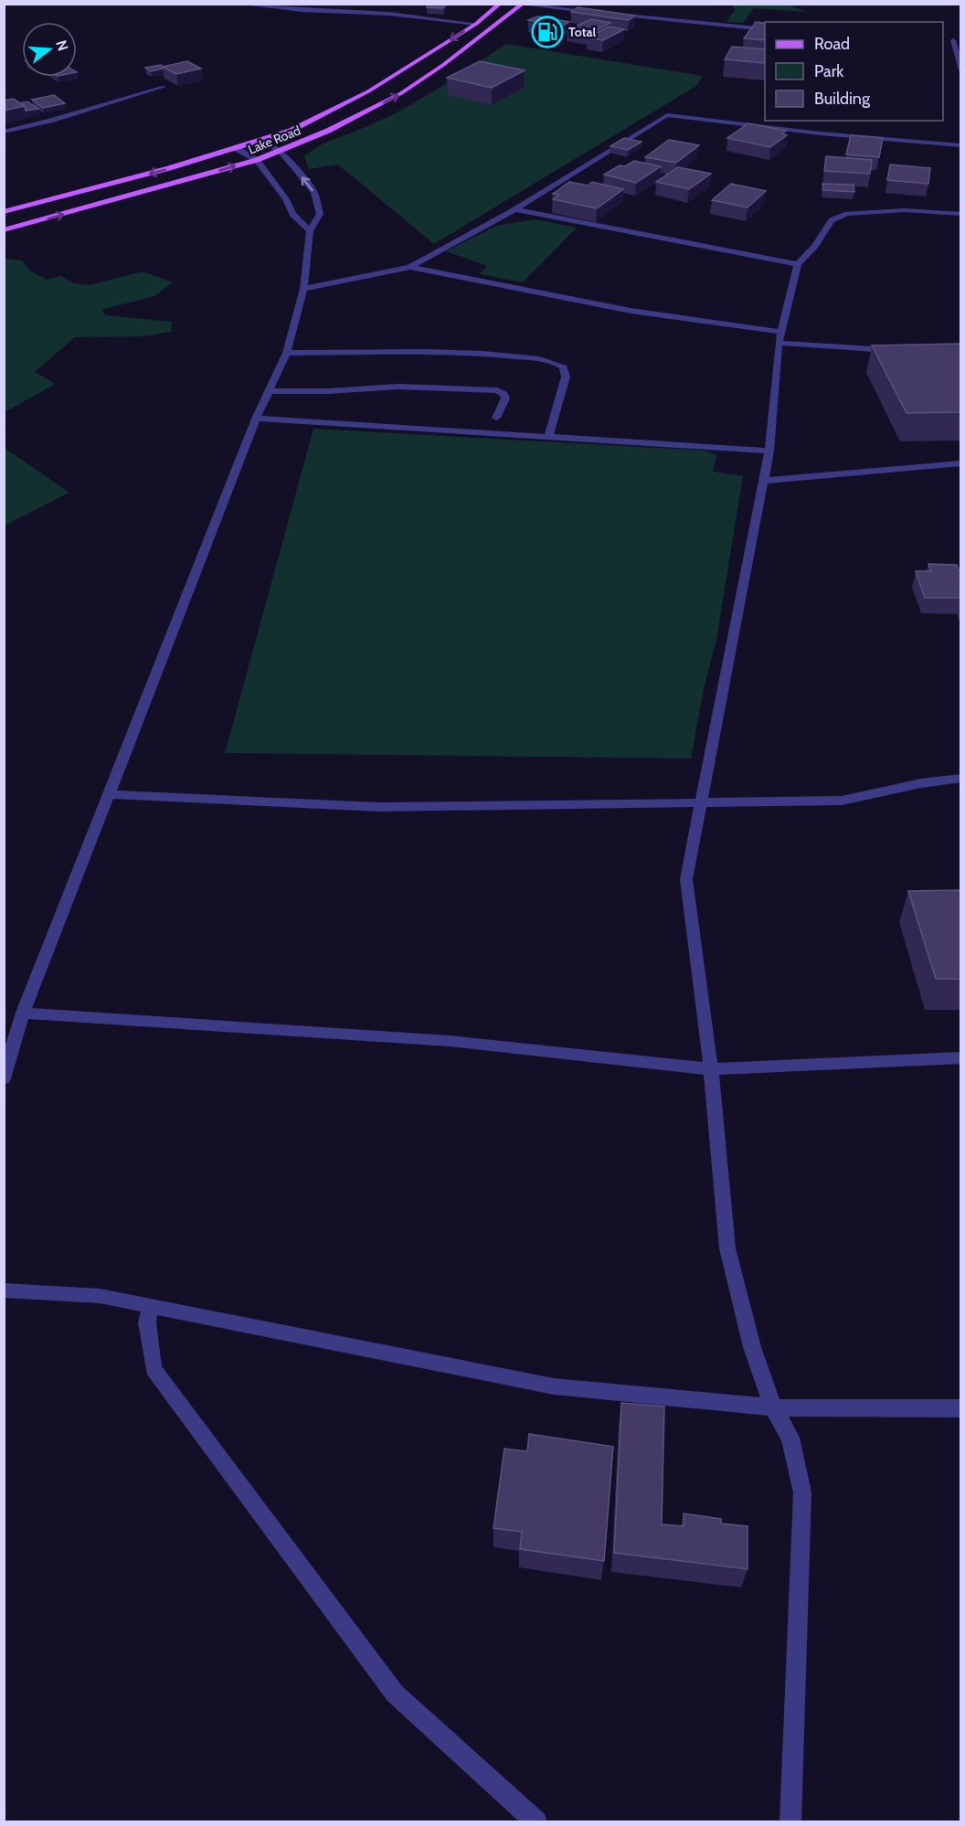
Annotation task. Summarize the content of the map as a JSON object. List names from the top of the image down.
{
  "streets": {
    "main road": ["Lake Road"]
  },
  "places": {
    "fuel station": ["Total"]
  },
  "legend": ["Road", "Park", "Building"],
  "north": "right"
}
